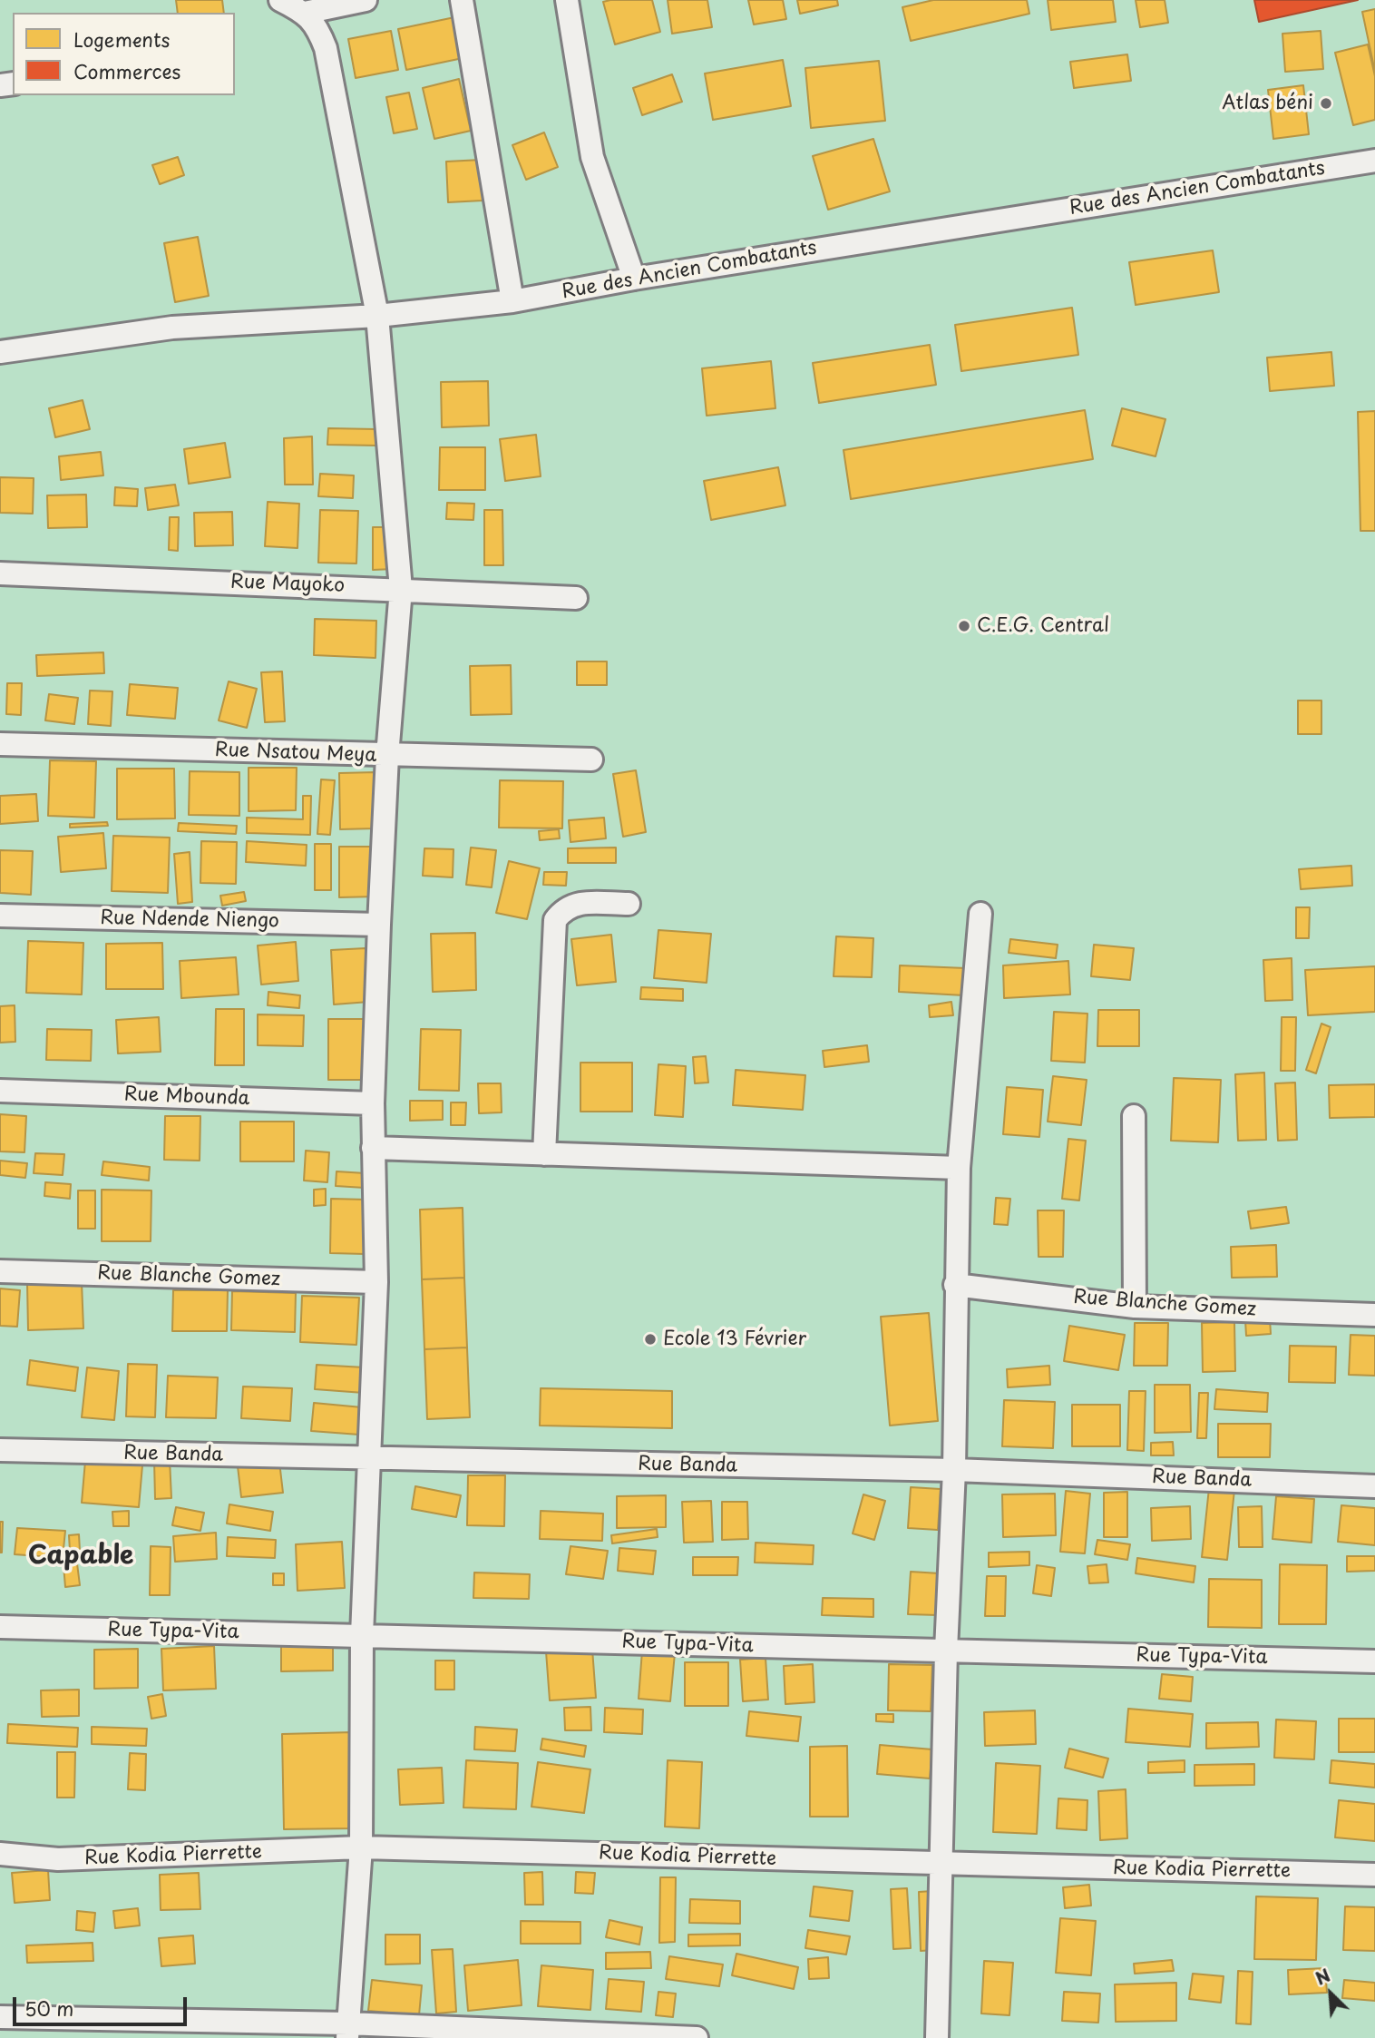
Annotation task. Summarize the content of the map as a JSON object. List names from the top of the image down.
{
  "streets": {
    "street": [
      "Rue des Ancien Combatants",
      "Rue Mayoko",
      "Rue Nsatou Meya",
      "Rue Ndende Niengo",
      "Rue Mbounda",
      "Rue Blanche Gomez",
      "Rue Banda",
      "Rue Typa-Vita",
      "Rue Kodia Pierrette"
    ]
  },
  "districts": ["Capable"],
  "places": ["Atlas béni", "C.E.G. Central", "Ecole 13 Février"],
  "legend": ["Logements", "Commerces"],
  "scale_bar": "50 m",
  "north": "top left"
}
